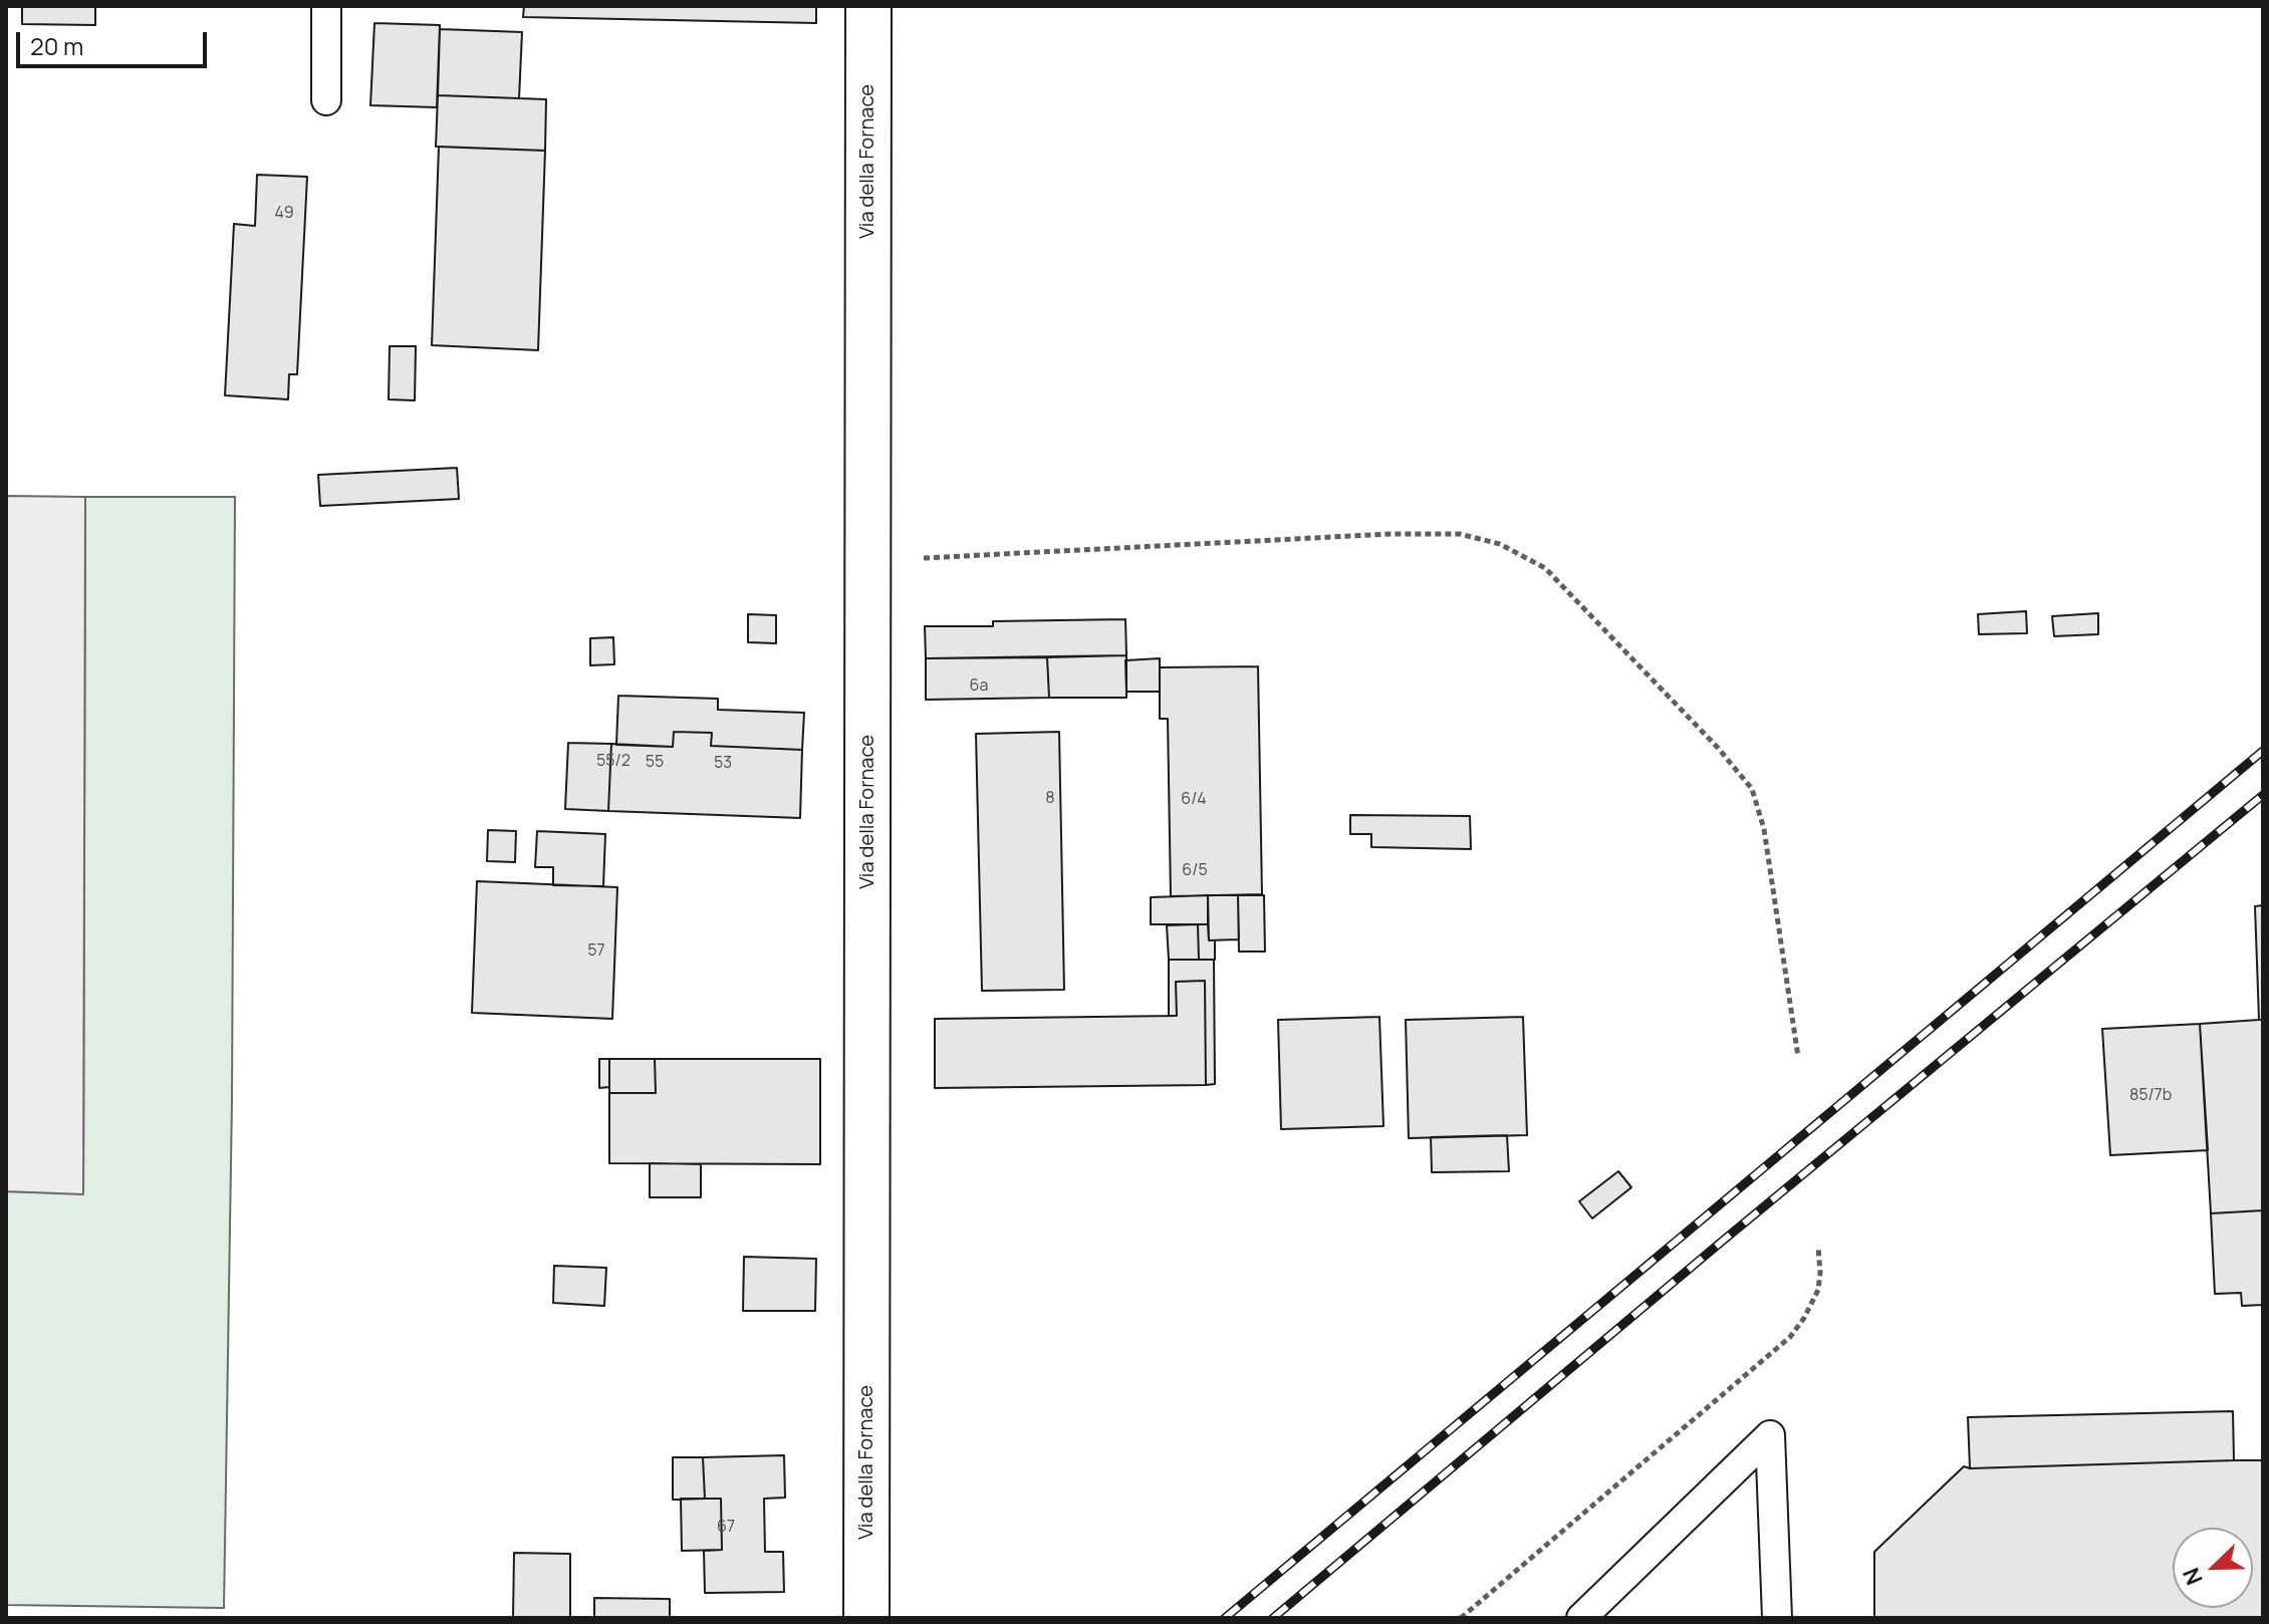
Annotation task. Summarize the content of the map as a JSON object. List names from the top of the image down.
{
  "streets": {
    "street": ["Via della Fornace"]
  },
  "house_numbers": [
    "49",
    "6a",
    "55/2",
    "55",
    "53",
    "8",
    "6/4",
    "6/5",
    "57",
    "85/7b",
    "67"
  ],
  "scale_bar": "20 m",
  "north": "bottom left"
}
